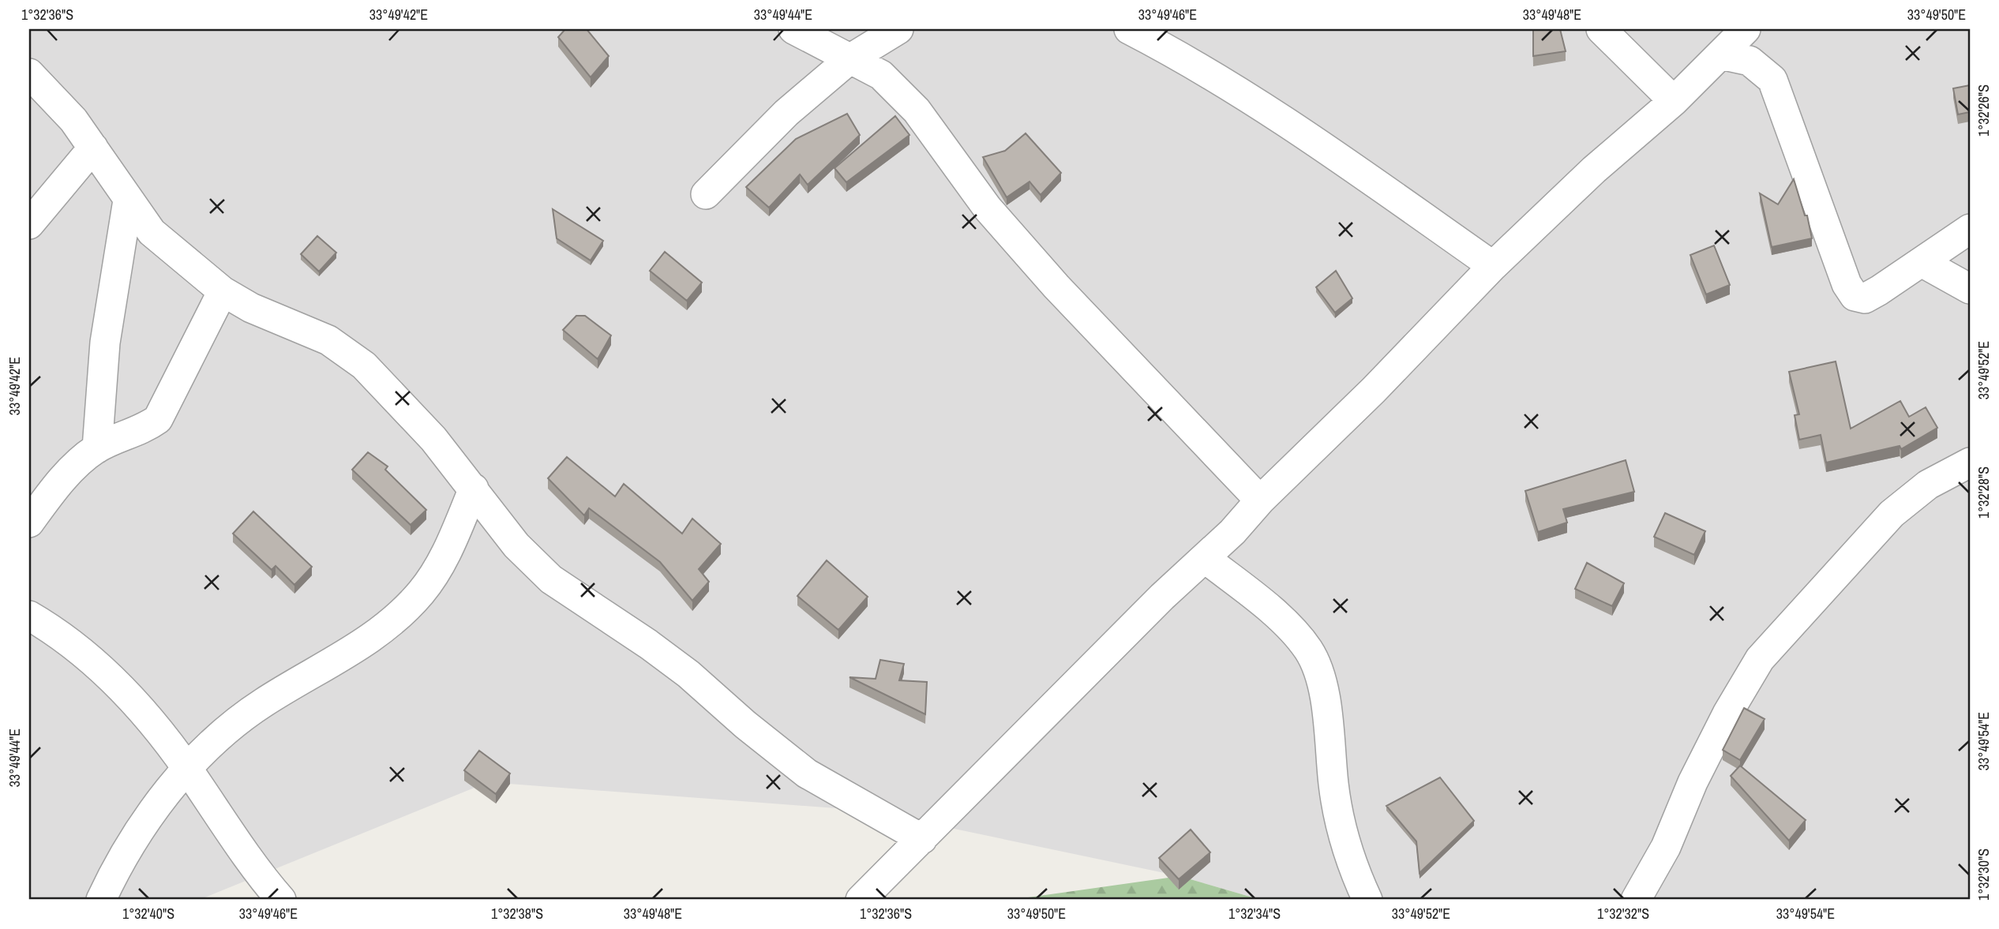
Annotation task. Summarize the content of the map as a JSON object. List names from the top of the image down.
{
  "coordinates": [
    "1°32'36\"S",
    "33°49'42\"E",
    "33°49'44\"E",
    "33°49'46\"E",
    "33°49'48\"E",
    "33°49'50\"E",
    "1°32'26\"S",
    "33°49'52\"E",
    "1°32'28\"S",
    "33°49'54\"E",
    "1°32'30\"S",
    "1°32'40\"S",
    "1°32'38\"S",
    "1°32'34\"S",
    "1°32'32\"S"
  ]
}
